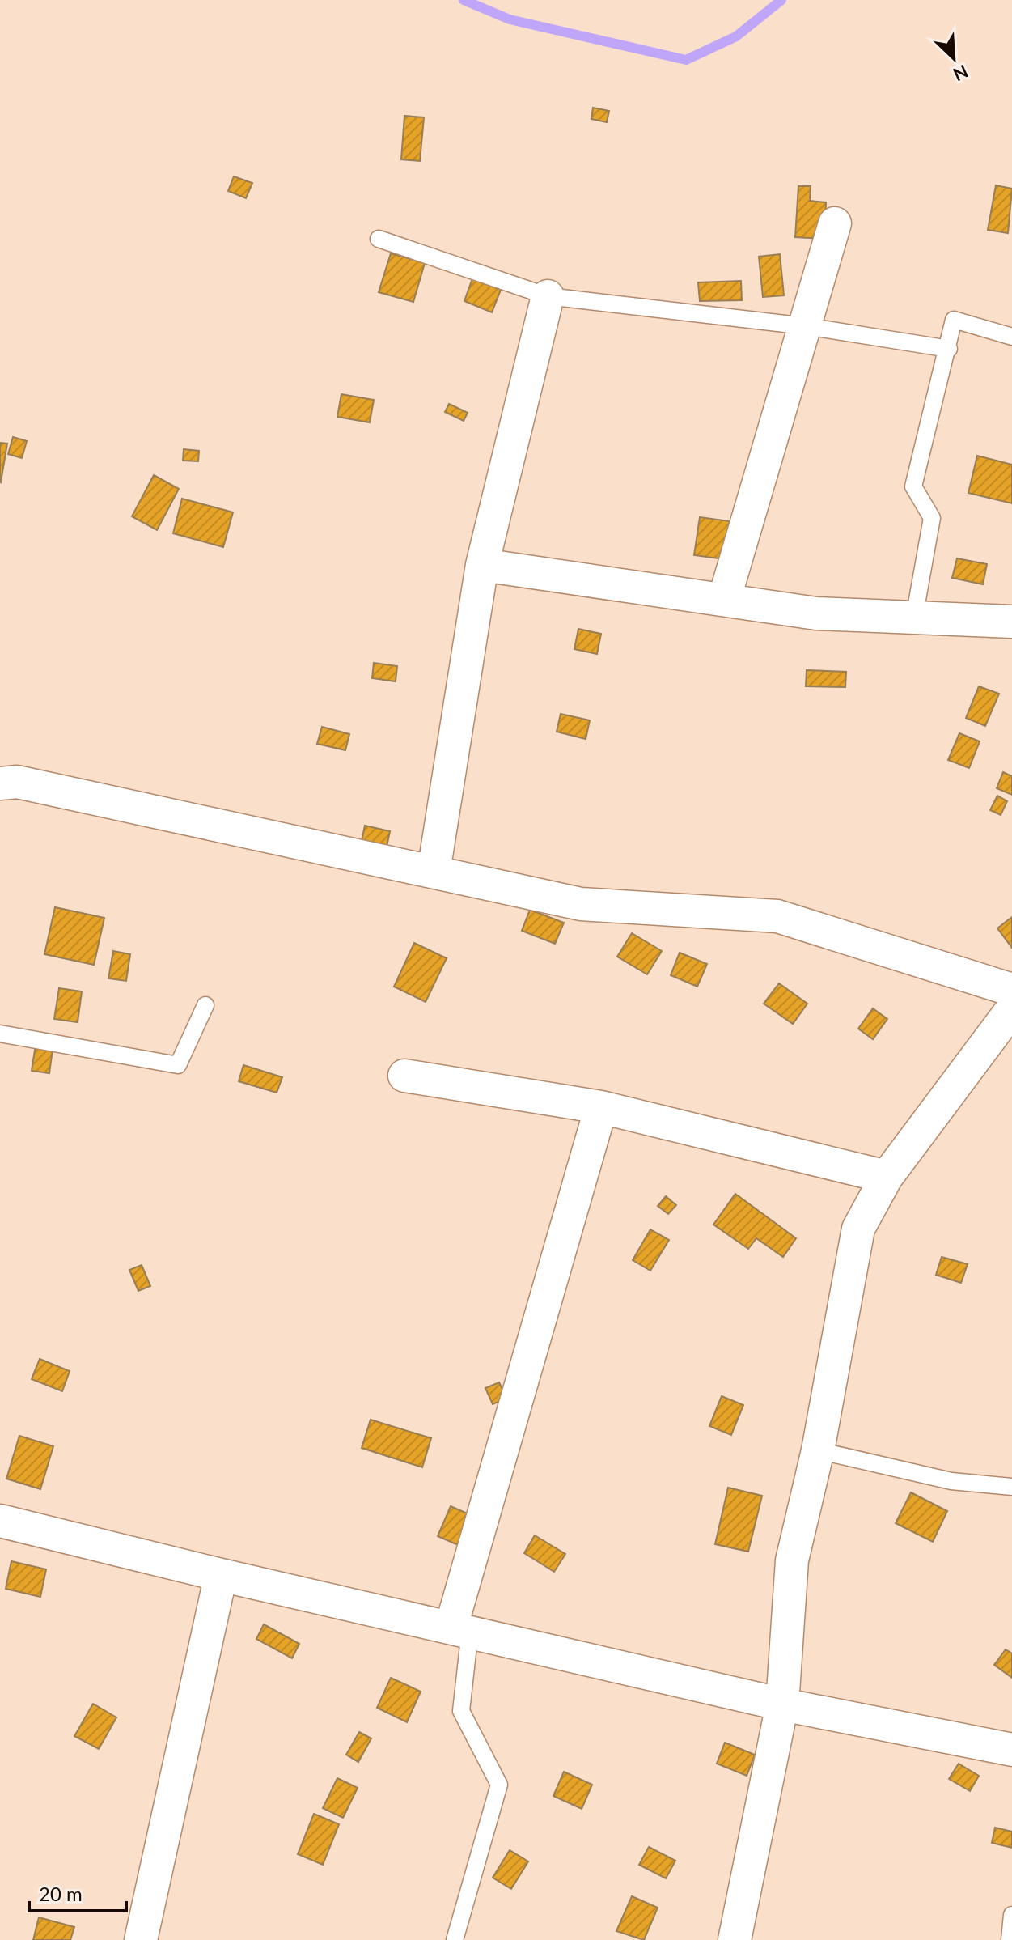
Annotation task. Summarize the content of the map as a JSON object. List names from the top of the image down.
{
  "scale_bar": "20 m",
  "north": "bottom right"
}
